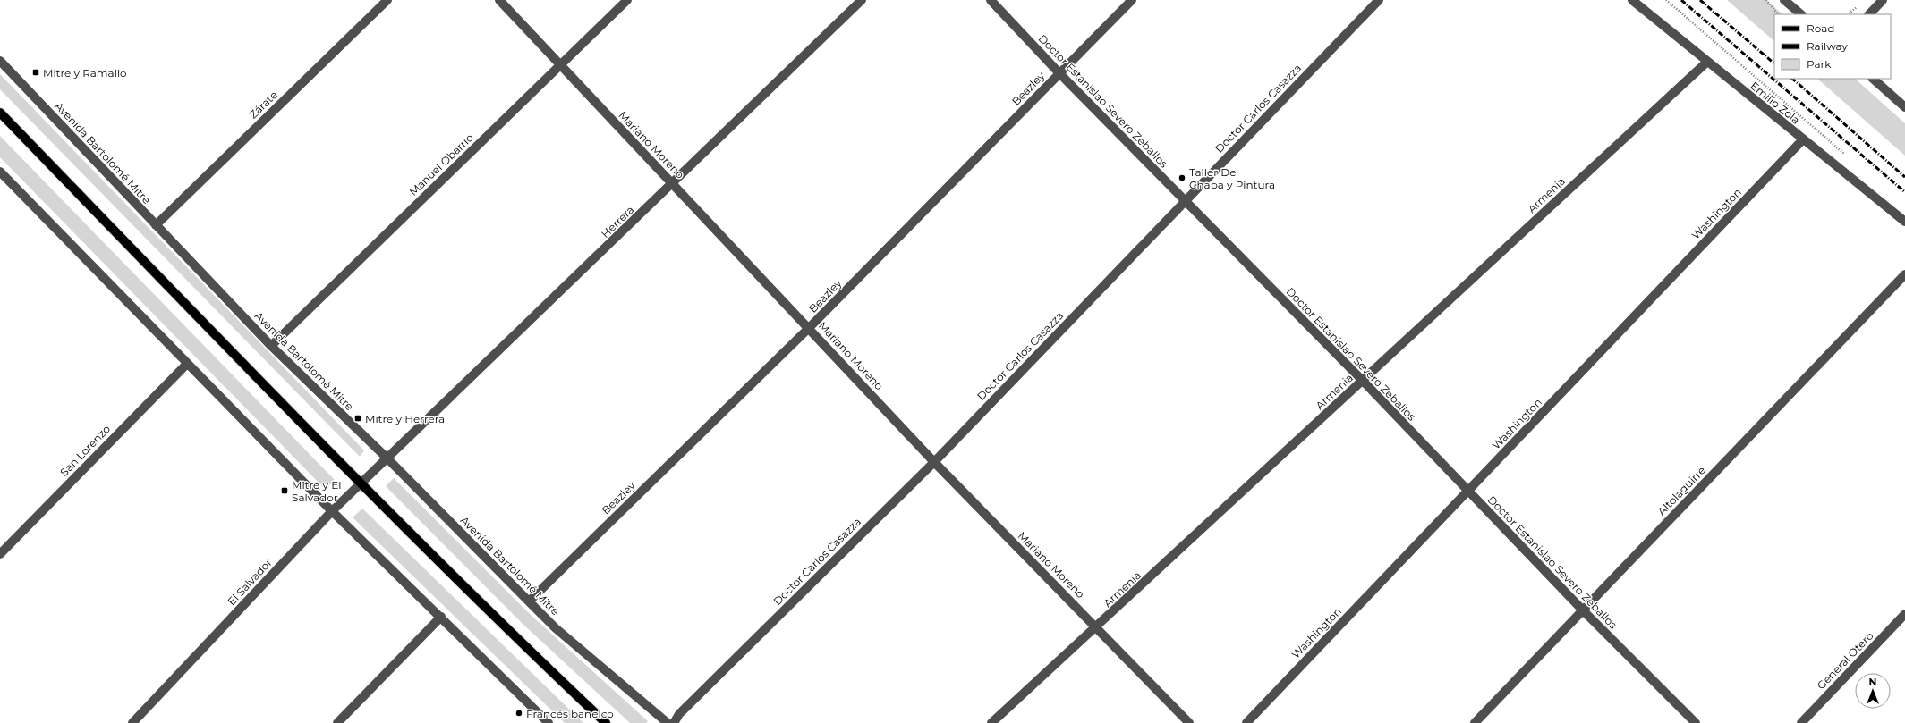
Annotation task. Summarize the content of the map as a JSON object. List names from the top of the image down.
{
  "streets": {
    "street": [
      "Beazley",
      "Doctor Estanislao Severo Zeballos",
      "Emilio Zola",
      "Zárate",
      "Doctor Carlos Casazza",
      "Mariano Moreno",
      "Avenida Bartolomé Mitre",
      "Manuel Obarrio",
      "Armenia",
      "Washington",
      "Herrera",
      "San Lorenzo",
      "Altolaguirre",
      "El Salvador",
      "General Otero"
    ]
  },
  "crossings": [
    ["Beazley", "Doctor Estanislao Severo Zeballos"],
    ["Beazley", "Mariano Moreno"],
    ["Beazley", "Avenida Bartolomé Mitre"],
    ["Doctor Estanislao Severo Zeballos", "Doctor Carlos Casazza"],
    ["Doctor Estanislao Severo Zeballos", "Armenia"],
    ["Doctor Estanislao Severo Zeballos", "Washington"],
    ["Doctor Estanislao Severo Zeballos", "Altolaguirre"],
    ["Emilio Zola", "Armenia"],
    ["Emilio Zola", "Washington"],
    ["Zárate", "Avenida Bartolomé Mitre"],
    ["Doctor Carlos Casazza", "Mariano Moreno"],
    ["Mariano Moreno", "Manuel Obarrio"],
    ["Mariano Moreno", "Armenia"],
    ["Mariano Moreno", "Herrera"],
    ["Avenida Bartolomé Mitre", "Manuel Obarrio"],
    ["Avenida Bartolomé Mitre", "Herrera"],
    ["Avenida Bartolomé Mitre", "El Salvador"],
    ["Herrera", "El Salvador"]
  ],
  "places": {
    "transit": ["Mitre y Ramallo", "Mitre y Herrera", "Mitre y El Salvador"],
    "other": ["Taller De Chapa y Pintura", "Francés banelco"]
  },
  "legend": ["Road", "Railway", "Park"],
  "north": "top"
}
